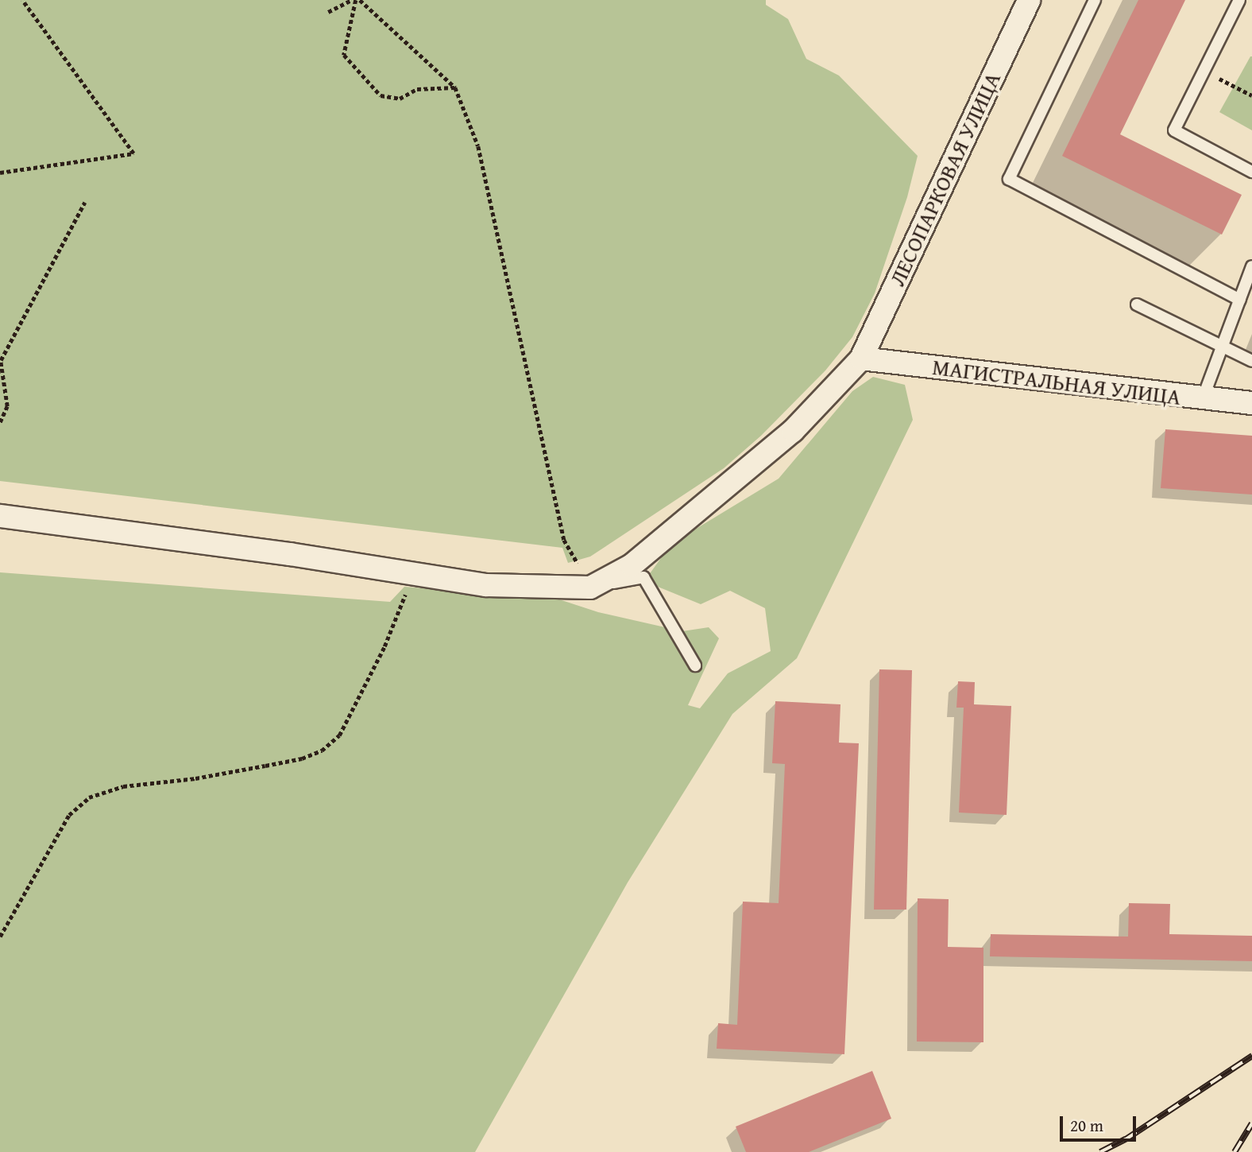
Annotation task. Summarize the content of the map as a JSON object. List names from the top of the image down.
{
  "streets": {
    "street": ["ЛЕСОПАРКОВАЯ УЛИЦА", "МАГИСТРАЛЬНАЯ УЛИЦА"]
  },
  "crossings": [
    ["ЛЕСОПАРКОВАЯ УЛИЦА", "МАГИСТРАЛЬНАЯ УЛИЦА"]
  ],
  "scale_bar": "20 m"
}
